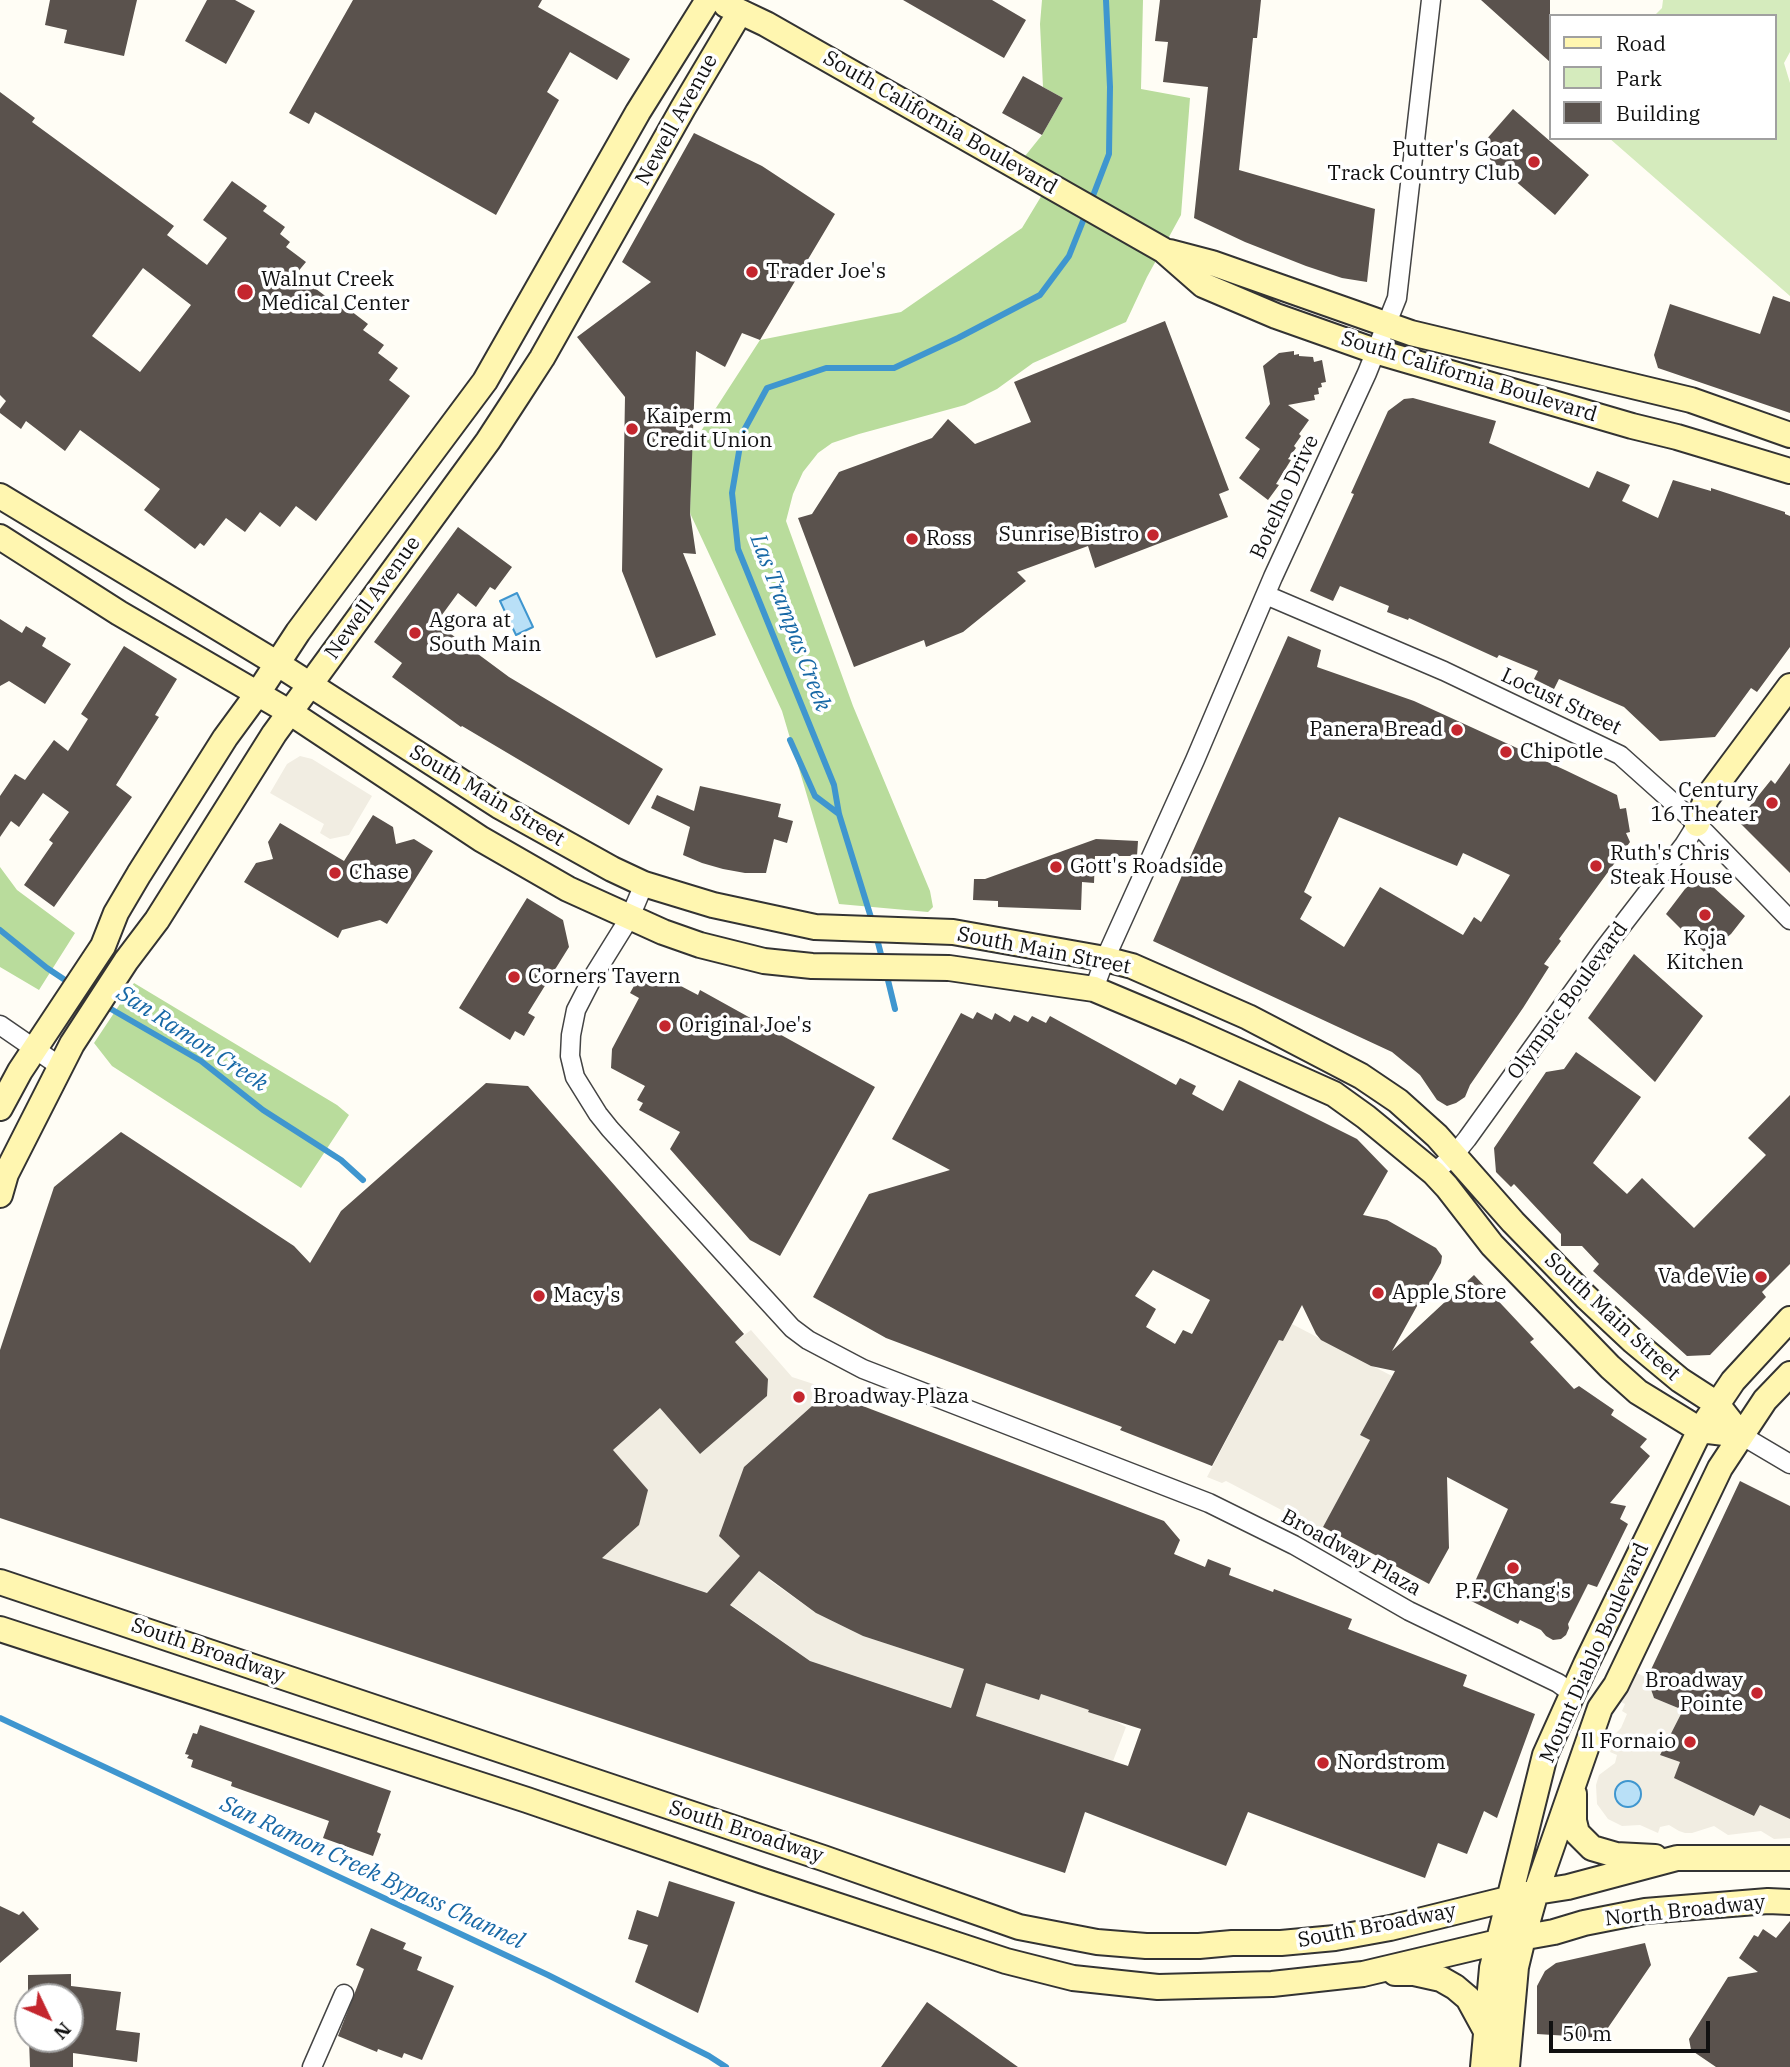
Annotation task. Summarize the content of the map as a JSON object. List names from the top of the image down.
{
  "streets": {
    "main road": [
      "Newell Avenue",
      "South California Boulevard",
      "South Main Street",
      "Olympic Boulevard",
      "South Broadway",
      "Mount Diablo Boulevard",
      "North Broadway"
    ],
    "street": ["Botelho Drive", "Locust Street", "Broadway Plaza"]
  },
  "crossings": [
    ["Newell Avenue", "South California Boulevard"],
    ["Newell Avenue", "South Main Street"],
    ["South California Boulevard", "Botelho Drive"],
    ["Botelho Drive", "Locust Street"],
    ["Botelho Drive", "South Main Street"],
    ["Locust Street", "Olympic Boulevard"],
    ["South Main Street", "Olympic Boulevard"],
    ["South Main Street", "Broadway Plaza"],
    ["South Main Street", "Mount Diablo Boulevard"],
    ["Broadway Plaza", "Mount Diablo Boulevard"],
    ["South Broadway", "Mount Diablo Boulevard"],
    ["South Broadway", "North Broadway"],
    ["Mount Diablo Boulevard", "North Broadway"]
  ],
  "water": ["Las Trampas Creek", "San Ramon Creek", "San Ramon Creek Bypass Channel"],
  "places": [
    "Putter's Goat Track Country Club",
    "Trader Joe's",
    "Walnut Creek Medical Center",
    "Kaiperm Credit Union",
    "Sunrise Bistro",
    "Ross",
    "Agora at South Main",
    "Panera Bread",
    "Chipotle",
    "Century 16 Theater",
    "Ruth's Chris Steak House",
    "Gott's Roadside",
    "Chase",
    "Koja Kitchen",
    "Corners Tavern",
    "Original Joe's",
    "Va de Vie",
    "Apple Store",
    "Macy's",
    "Broadway Plaza",
    "P.F. Chang's",
    "Broadway Pointe",
    "Il Fornaio",
    "Nordstrom"
  ],
  "legend": ["Road", "Park", "Building"],
  "scale_bar": "50 m",
  "north": "bottom right"
}
